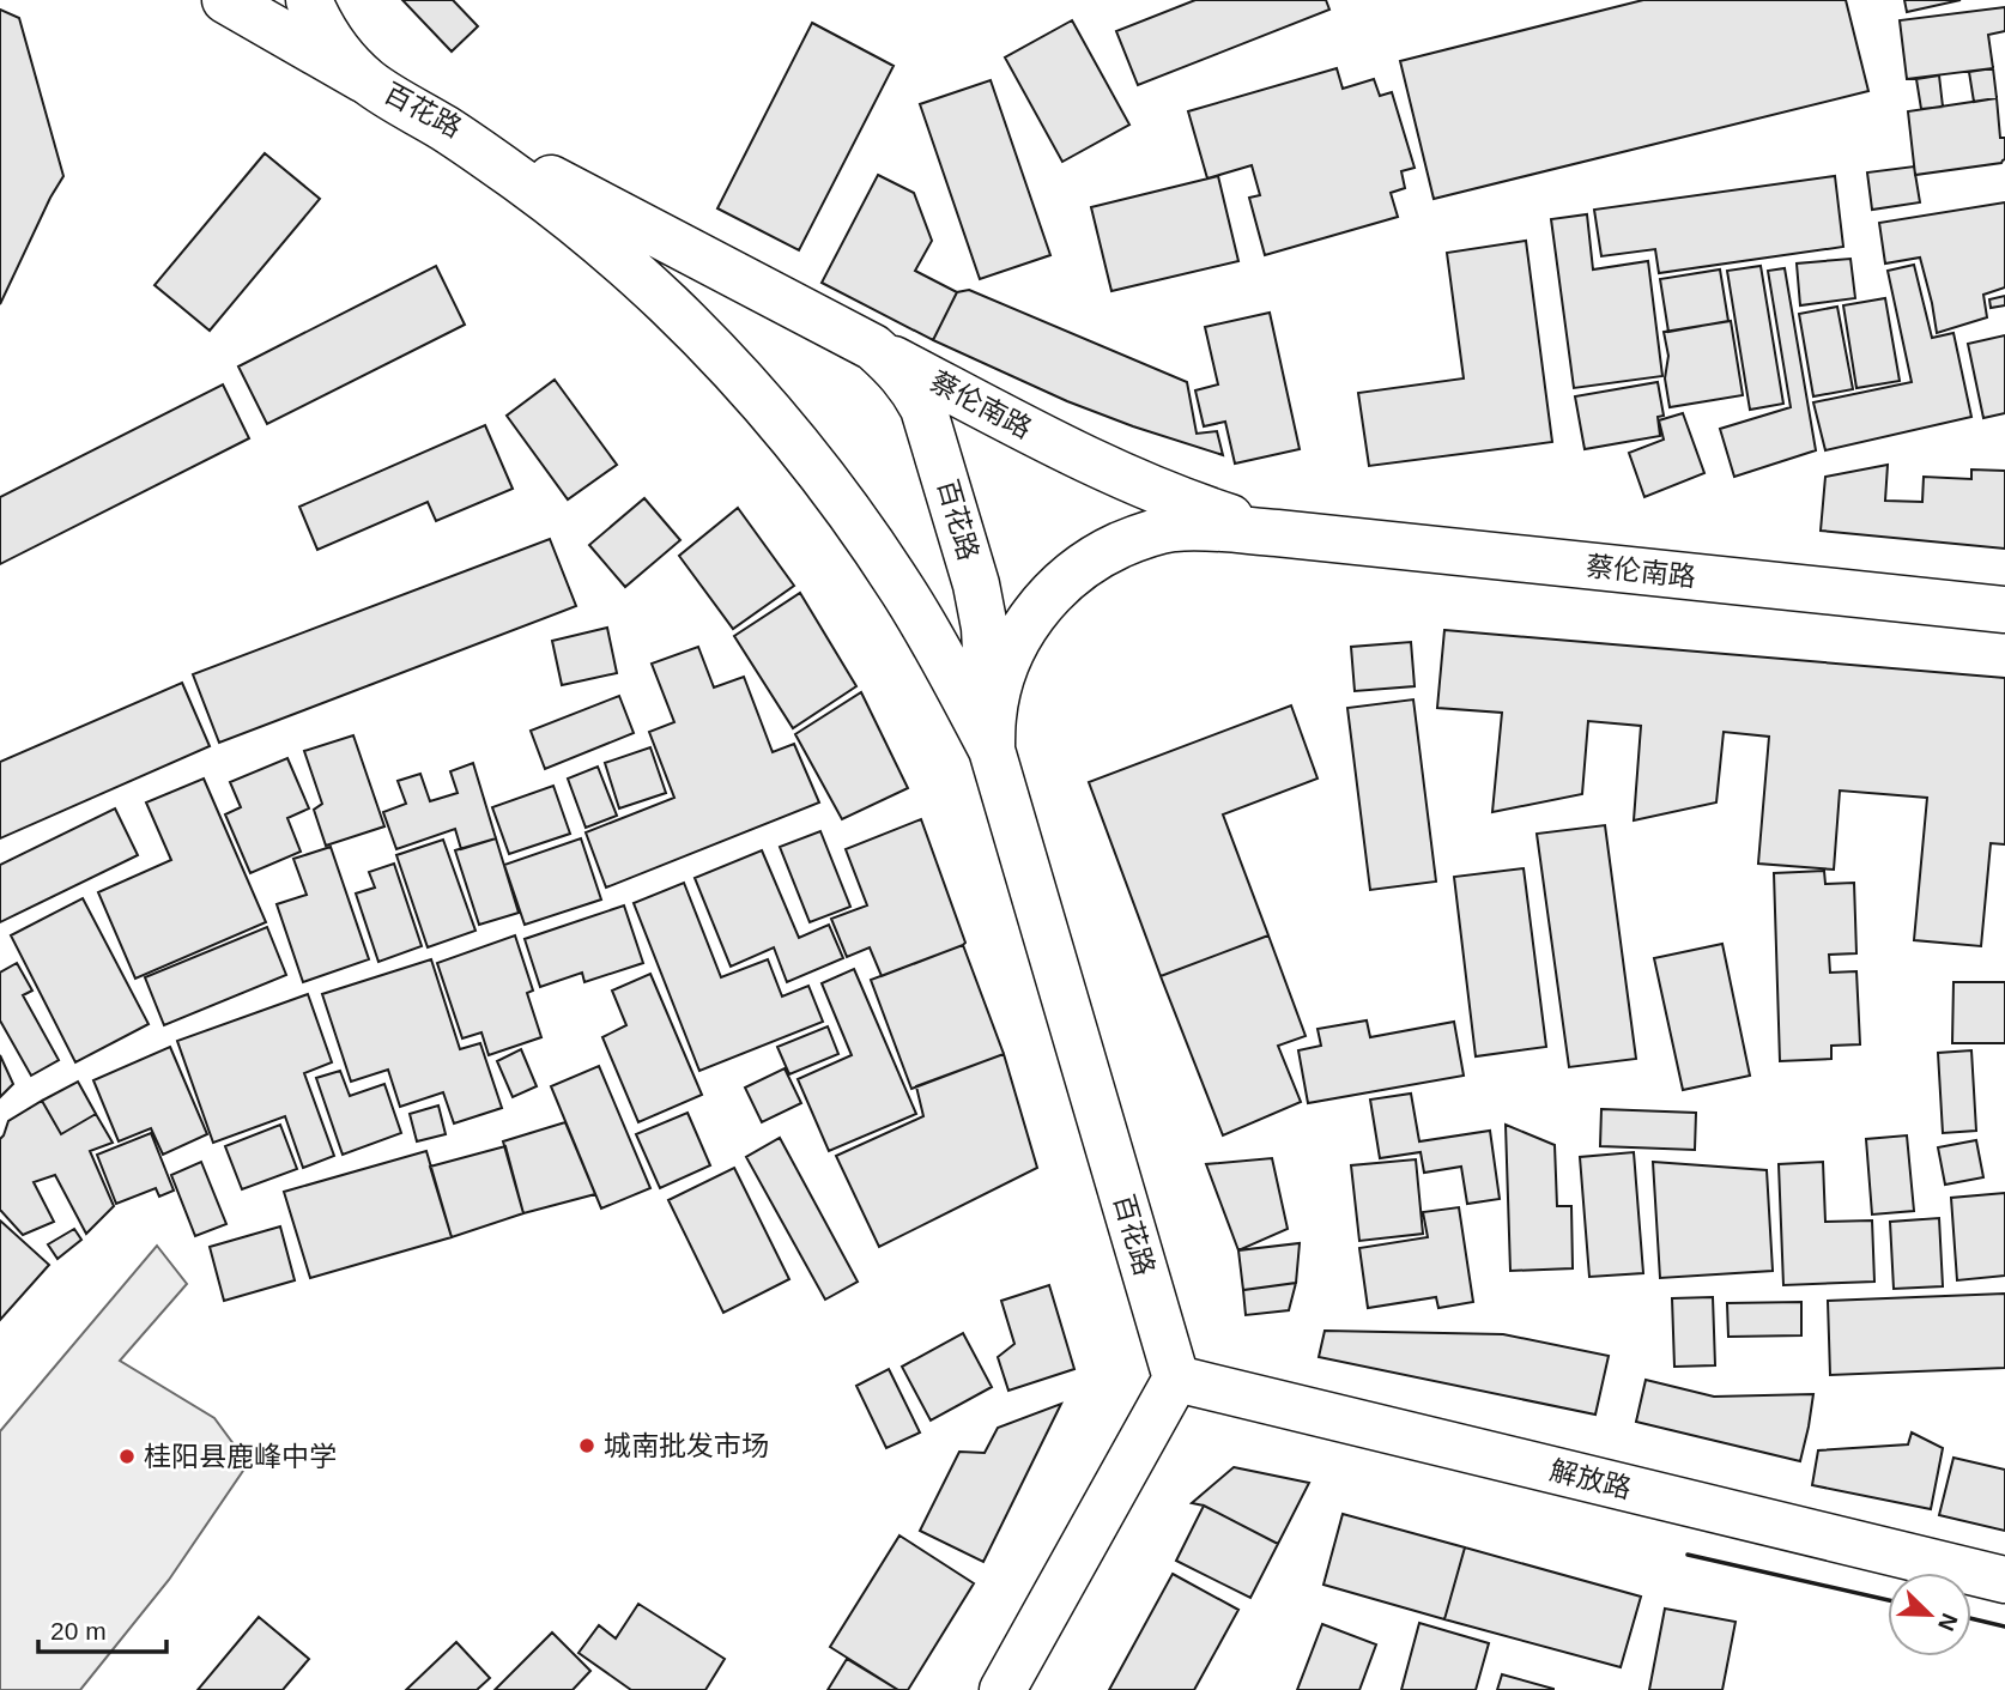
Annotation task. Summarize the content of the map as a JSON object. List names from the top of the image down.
{
  "streets": {
    "main road": ["百花路", "蔡伦南路", "解放路"]
  },
  "crossings": [
    ["百花路", "蔡伦南路"],
    ["百花路", "解放路"]
  ],
  "places": ["城南批发市场", "桂阳县鹿峰中学"],
  "scale_bar": "20 m",
  "north": "bottom right"
}
